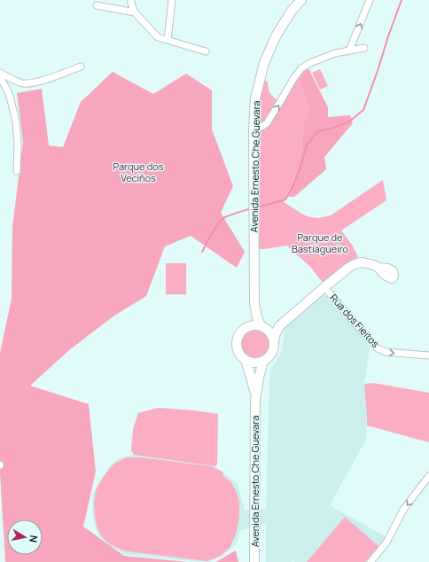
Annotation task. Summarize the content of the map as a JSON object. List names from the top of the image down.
{
  "streets": {
    "main road": ["Avenida Ernesto Che Guevara"],
    "street": ["Rúa dos Fieitos"]
  },
  "one_way": ["Rúa dos Fieitos"],
  "parks": ["Parque dos Veciños", "Parque de Bastiagueiro"],
  "north": "right"
}
